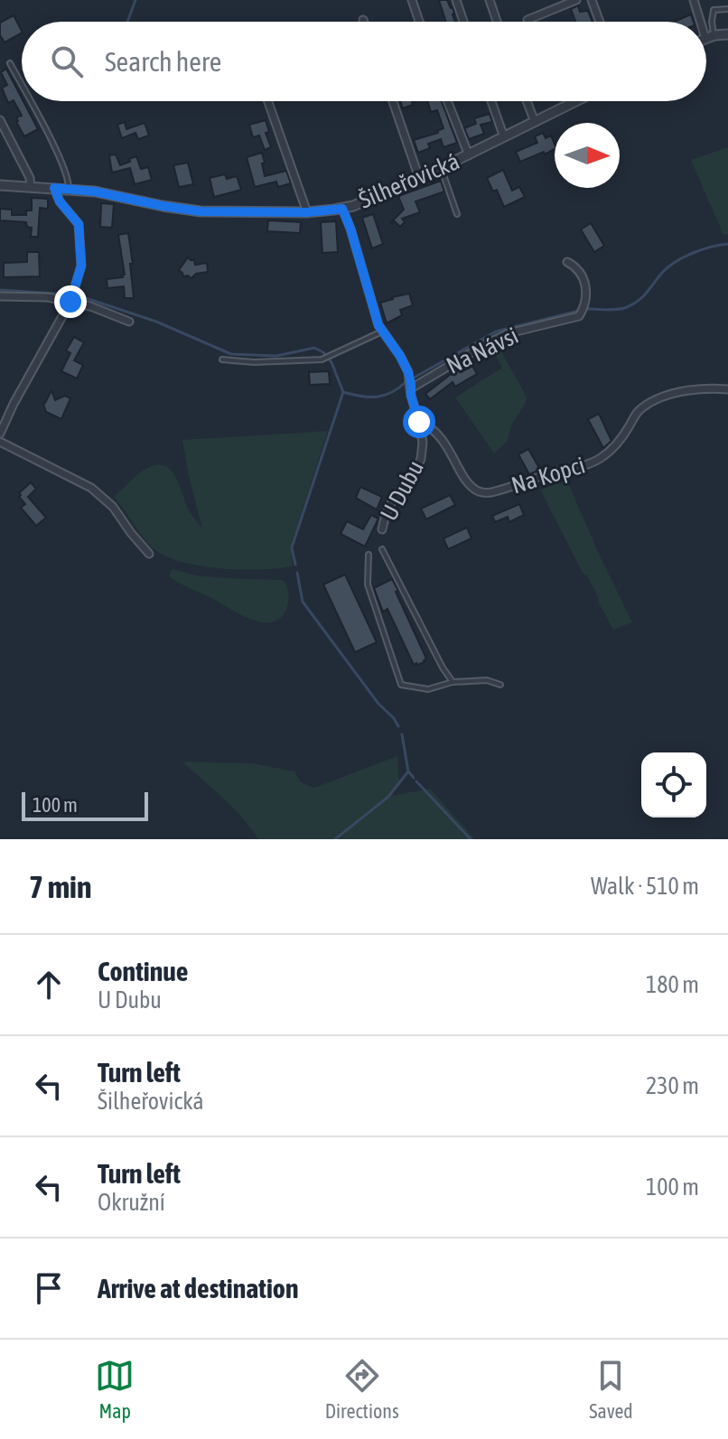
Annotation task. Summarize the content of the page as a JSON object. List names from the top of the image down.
{
  "streets": {
    "street": [
      "Šilheřovická",
      "Na Návsi",
      "Na Kopci",
      "U Dubu"
    ]
  },
  "crossings": [
    ["Šilheřovická", "U Dubu"],
    ["Na Návsi", "U Dubu"],
    ["Na Kopci", "U Dubu"]
  ],
  "scale_bar": "100 m",
  "north": "right",
  "page": {
    "search": "Search here",
    "scale": "100 m",
    "heading": ["7 min", "Walk · 510 m"],
    "list": [
      ["Continue", "U Dubu", "180 m"],
      ["Turn left", "Šilheřovická", "230 m"],
      ["Turn left", "Okružní", "100 m"],
      "Arrive at destination"
    ],
    "nav": ["Map", "Directions", "Saved"]
  }
}
